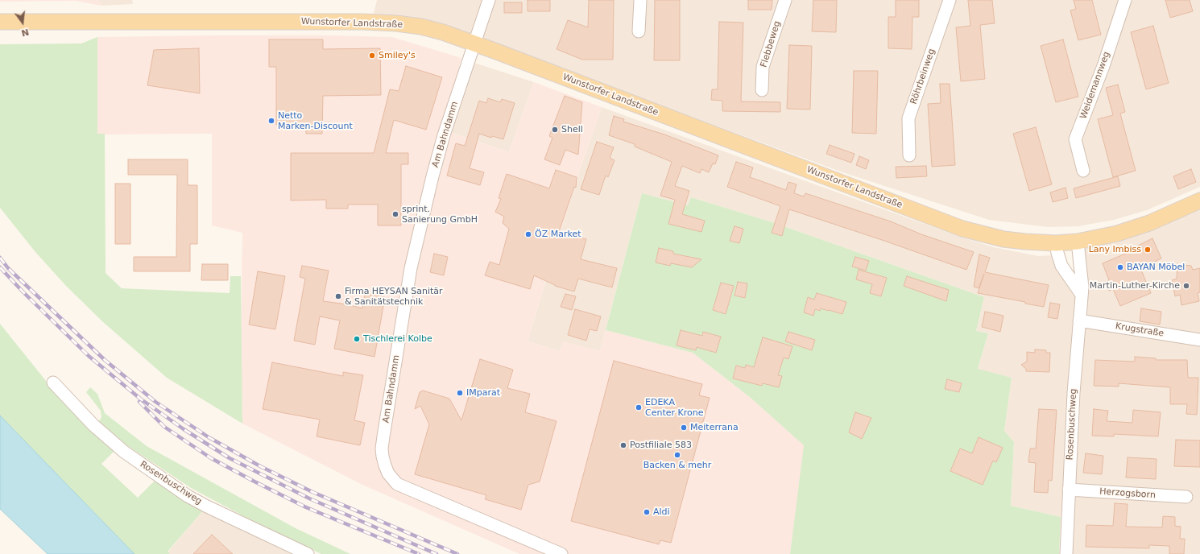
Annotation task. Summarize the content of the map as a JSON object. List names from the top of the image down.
{
  "streets": {
    "main road": ["Wunstorfer Landstraße"],
    "street": [
      "Flebbeweg",
      "Röhrbeinweg",
      "Weidemannweg",
      "Am Bahndamm",
      "Krugstraße",
      "Rosenbuschweg",
      "Herzogsborn"
    ]
  },
  "crossings": [
    ["Wunstorfer Landstraße", "Am Bahndamm"],
    ["Wunstorfer Landstraße", "Rosenbuschweg"],
    ["Krugstraße", "Rosenbuschweg"],
    ["Rosenbuschweg", "Herzogsborn"]
  ],
  "places": [
    "Smiley's",
    "Netto Marken-Discount",
    "Shell",
    "sprint. Sanierung GmbH",
    "ÖZ Market",
    "Lany Imbiss",
    "BAYAN Möbel",
    "Martin-Luther-Kirche",
    "Firma HEYSAN Sanitär & Sanitätstechnik",
    "Tischlerei Kolbe",
    "IMparat",
    "EDEKA Center Krone",
    "Meiterrana",
    "Postfiliale 583",
    "Backen & mehr",
    "Aldi"
  ],
  "north": "bottom"
}
